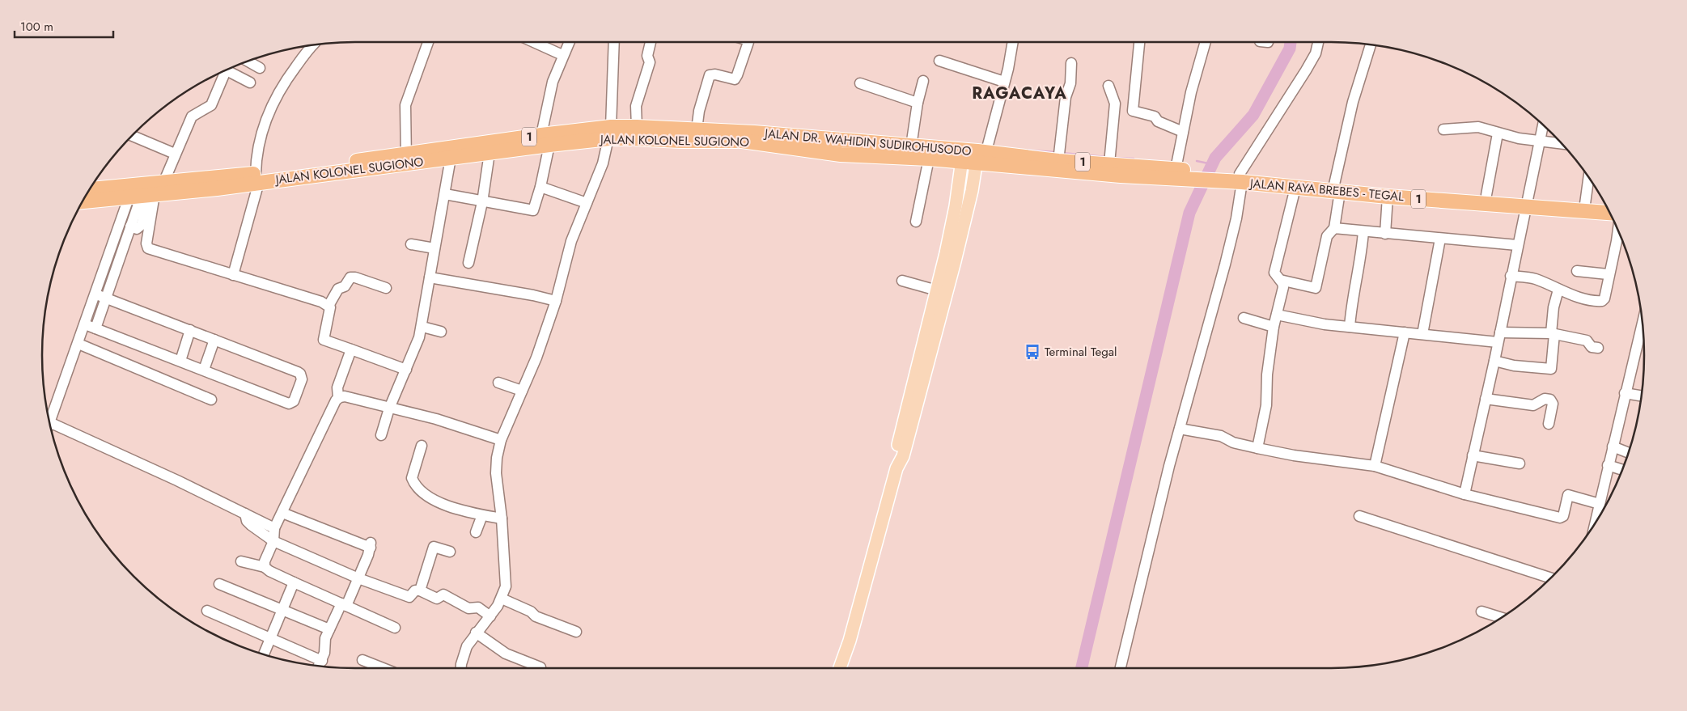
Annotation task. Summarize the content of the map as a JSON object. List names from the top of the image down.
{
  "streets": {
    "highway": [
      "1",
      "JALAN KOLONEL SUGIONO",
      "JALAN DR. WAHIDIN SUDIROHUSODO",
      "JALAN RAYA BREBES - TEGAL"
    ]
  },
  "crossings": [
    ["1", "JALAN DR. WAHIDIN SUDIROHUSODO"],
    ["JALAN KOLONEL SUGIONO", "JALAN DR. WAHIDIN SUDIROHUSODO"],
    ["JALAN KOLONEL SUGIONO", "JALAN RAYA BREBES - TEGAL"]
  ],
  "districts": ["RAGACAYA"],
  "places": {
    "bus stop": ["Terminal Tegal"]
  },
  "scale_bar": "100 m"
}
